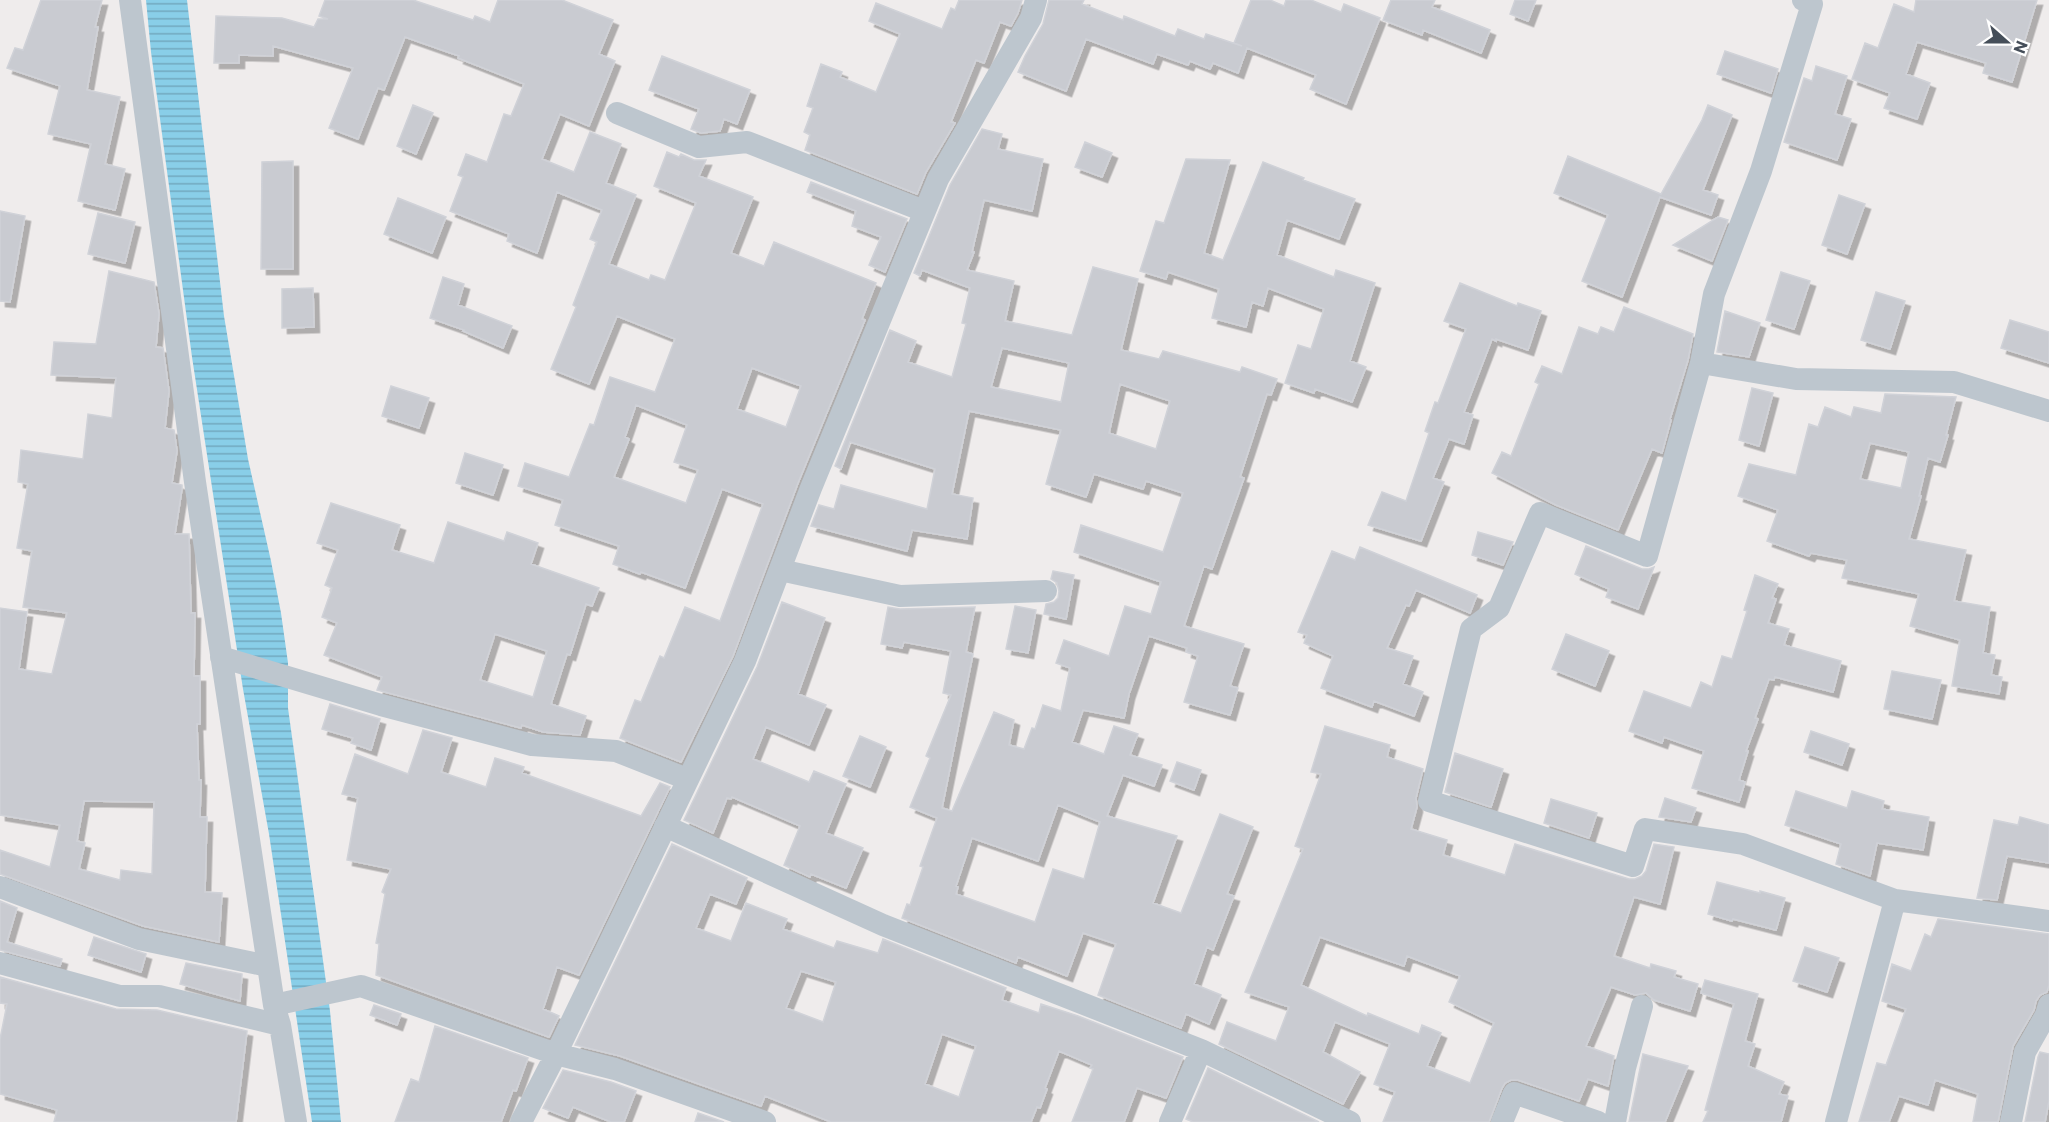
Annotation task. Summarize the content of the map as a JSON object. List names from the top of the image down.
{
  "north": "right"
}
